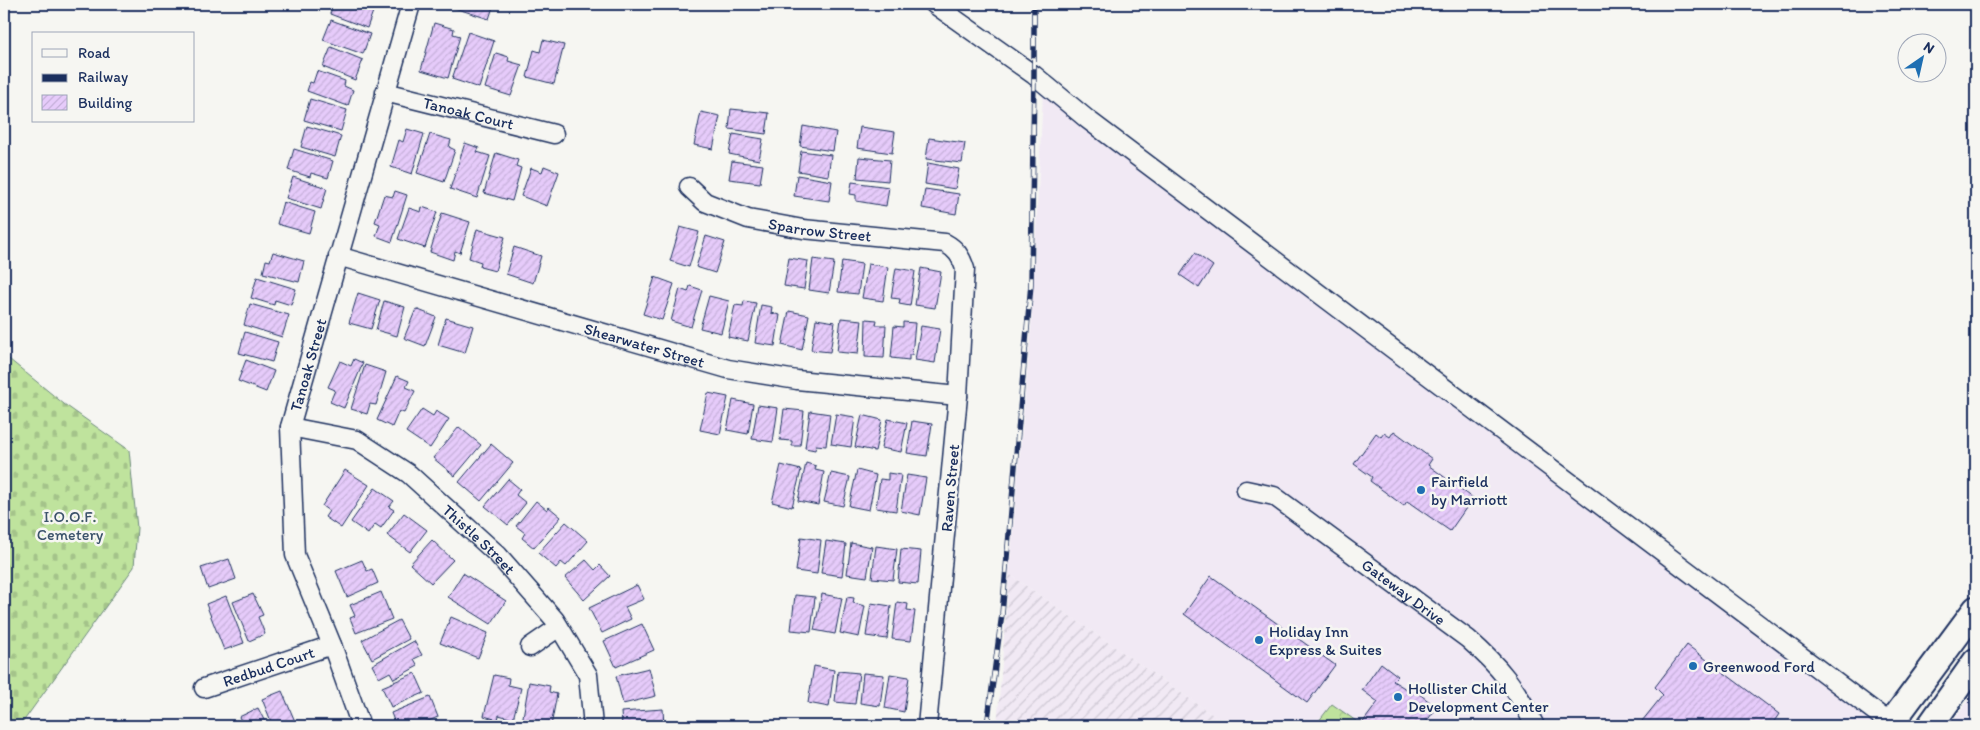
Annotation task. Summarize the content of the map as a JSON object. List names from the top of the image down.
{
  "streets": {
    "street": [
      "Tanoak Court",
      "Sparrow Street",
      "Shearwater Street",
      "Tanoak Street",
      "Raven Street",
      "Thistle Street",
      "Gateway Drive",
      "Redbud Court"
    ]
  },
  "crossings": [
    ["Tanoak Court", "Tanoak Street"],
    ["Sparrow Street", "Raven Street"],
    ["Shearwater Street", "Tanoak Street"],
    ["Shearwater Street", "Raven Street"],
    ["Tanoak Street", "Thistle Street"],
    ["Tanoak Street", "Redbud Court"]
  ],
  "parks": ["I.O.O.F. Cemetery"],
  "places": [
    "Fairfield by Marriott",
    "Holiday Inn Express & Suites",
    "Greenwood Ford",
    "Hollister Child Development Center"
  ],
  "legend": ["Road", "Railway", "Building"],
  "north": "top right"
}
